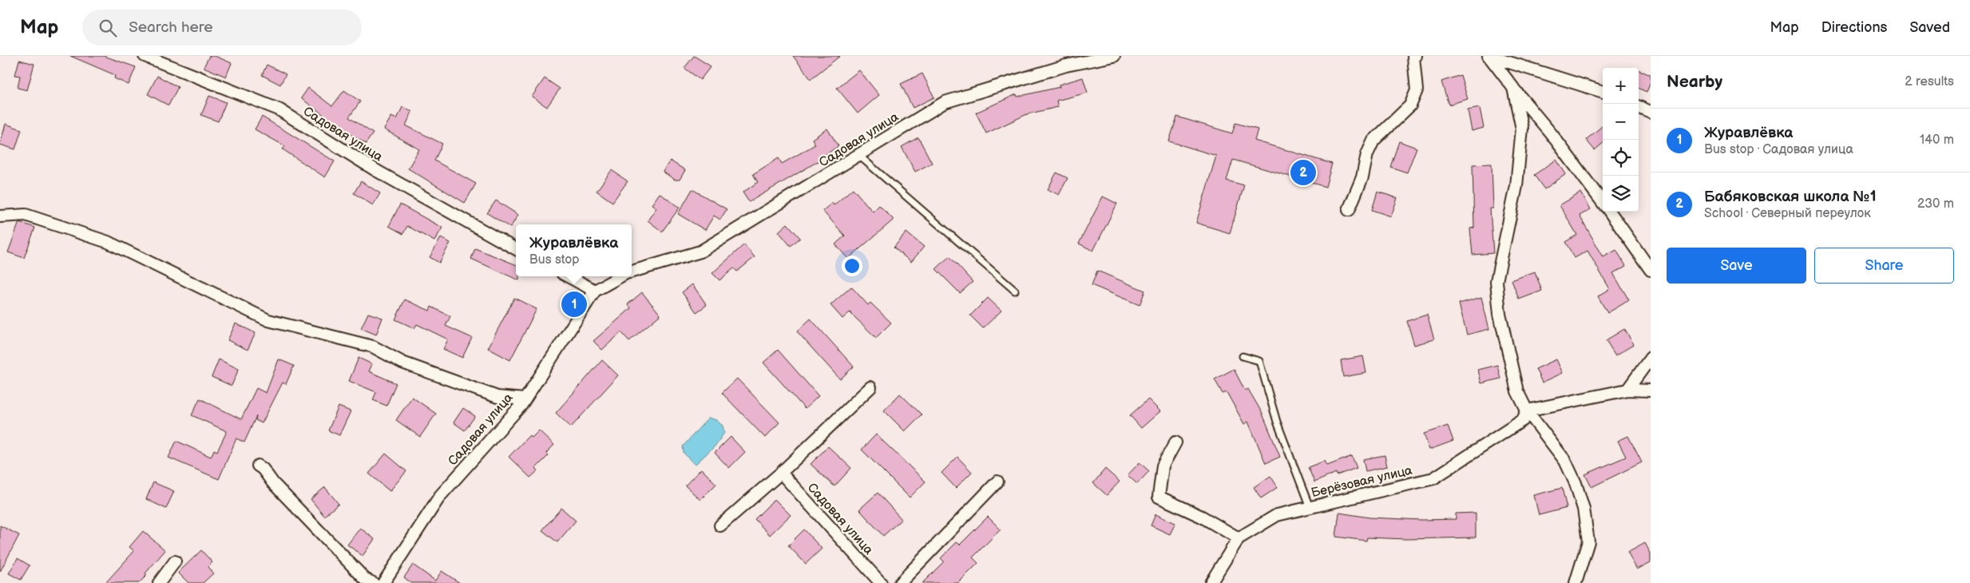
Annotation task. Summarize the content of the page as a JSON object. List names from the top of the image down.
{
  "streets": {
    "street": ["Садовая улица", "Берёзовая улица"]
  },
  "page": {
    "header": "Map",
    "search": "Search here",
    "nav": ["Map", "Directions", "Saved"],
    "heading": ["Nearby", "2 results"],
    "map_buttons": ["+", "−"],
    "list": [
      {
        "mark": "1",
        "name": "Журавлёвка",
        "note": "Bus stop · Садовая улица",
        "value": "140 m"
      },
      {
        "mark": "2",
        "name": "Бабяковская школа №1",
        "note": "School · Северный переулок",
        "value": "230 m"
      }
    ],
    "pins": ["2", "1"],
    "popup": ["Журавлёвка", "Bus stop"],
    "buttons": ["Save", "Share"]
  }
}
